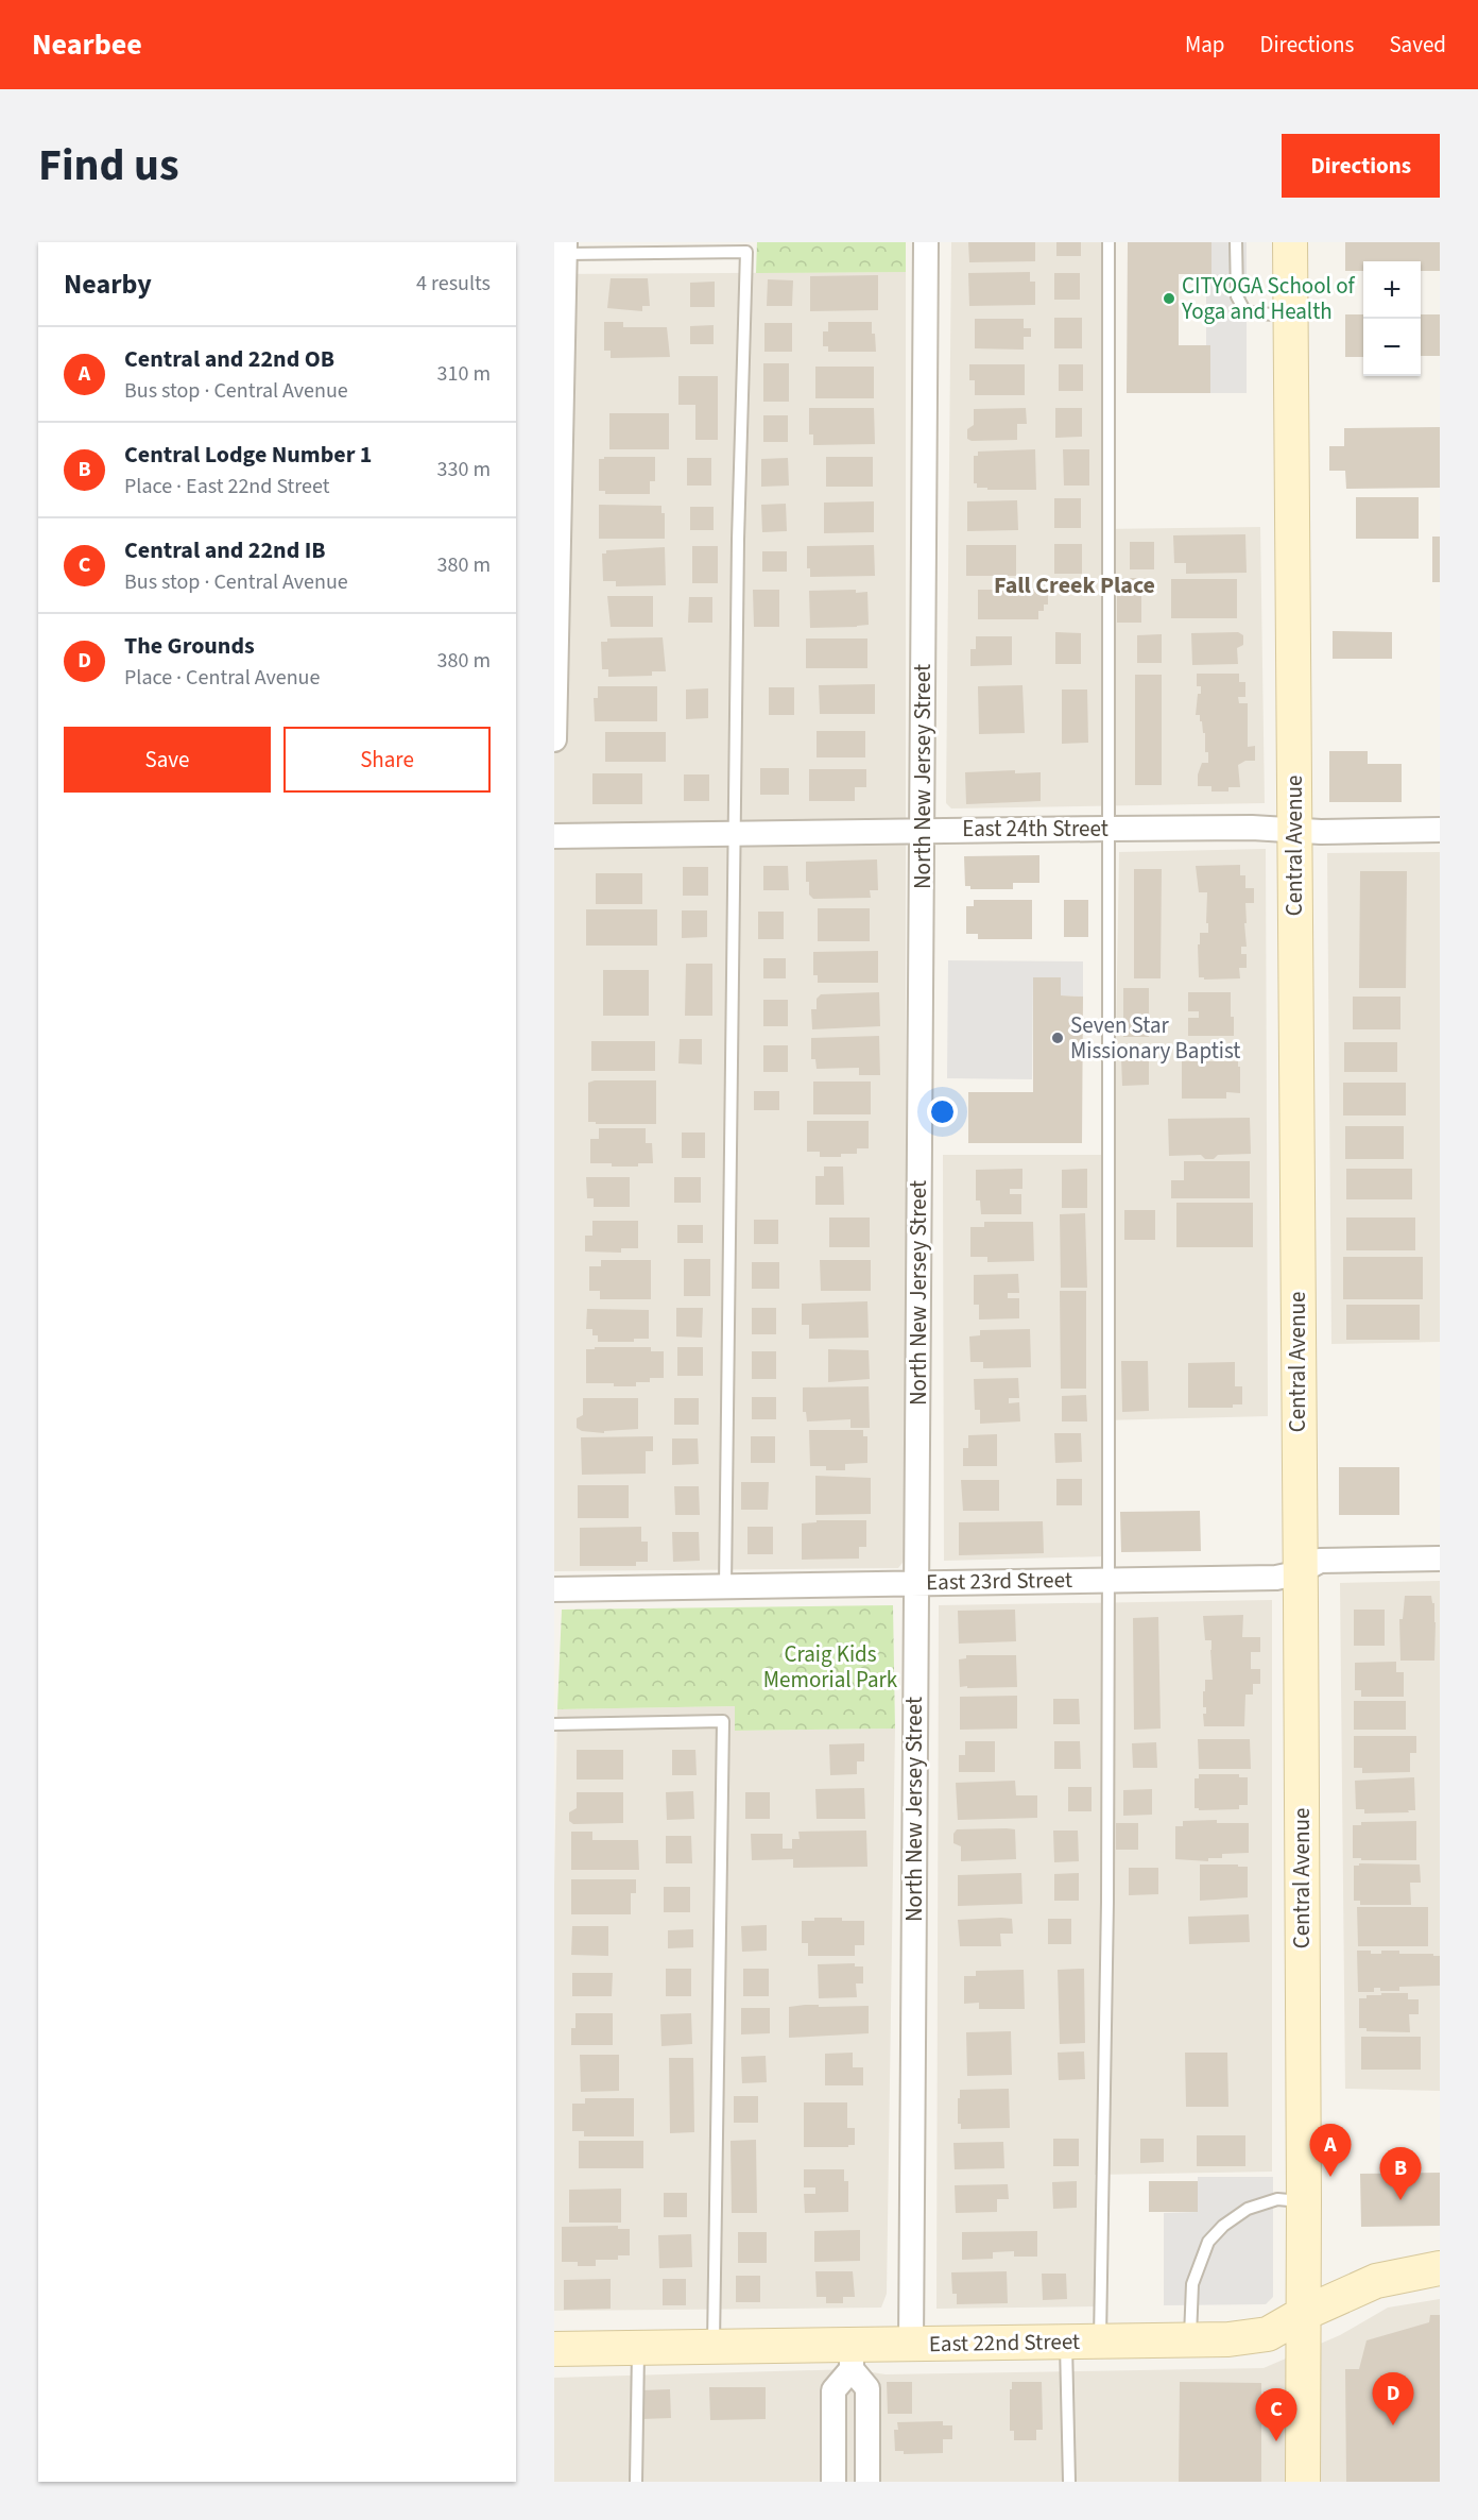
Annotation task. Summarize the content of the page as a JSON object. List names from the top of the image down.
{
  "streets": {
    "main road": ["Central Avenue", "East 22nd Street"],
    "street": ["North New Jersey Street", "East 24th Street", "East 23rd Street"]
  },
  "crossings": [
    ["North New Jersey Street", "East 24th Street"],
    ["North New Jersey Street", "East 23rd Street"],
    ["North New Jersey Street", "East 22nd Street"],
    ["East 24th Street", "Central Avenue"],
    ["Central Avenue", "East 23rd Street"],
    ["Central Avenue", "East 22nd Street"]
  ],
  "districts": ["Fall Creek Place"],
  "parks": ["Craig Kids Memorial Park"],
  "places": ["CITYOGA School of Yoga and Health", "Seven Star Missionary Baptist"],
  "page": {
    "header": "Nearbee",
    "nav": ["Map", "Directions", "Saved"],
    "title": "Find us",
    "buttons": [
      "Directions",
      ["Save", "Share"]
    ],
    "heading": ["Nearby", "4 results"],
    "map_buttons": ["+", "−"],
    "list": [
      {
        "mark": "A",
        "name": "Central and 22nd OB",
        "note": "Bus stop · Central Avenue",
        "value": "310 m"
      },
      {
        "mark": "B",
        "name": "Central Lodge Number 1",
        "note": "Place · East 22nd Street",
        "value": "330 m"
      },
      {
        "mark": "C",
        "name": "Central and 22nd IB",
        "note": "Bus stop · Central Avenue",
        "value": "380 m"
      },
      {
        "mark": "D",
        "name": "The Grounds",
        "note": "Place · Central Avenue",
        "value": "380 m"
      }
    ],
    "pins": [
      "A",
      "B",
      "D",
      "C"
    ]
  }
}
